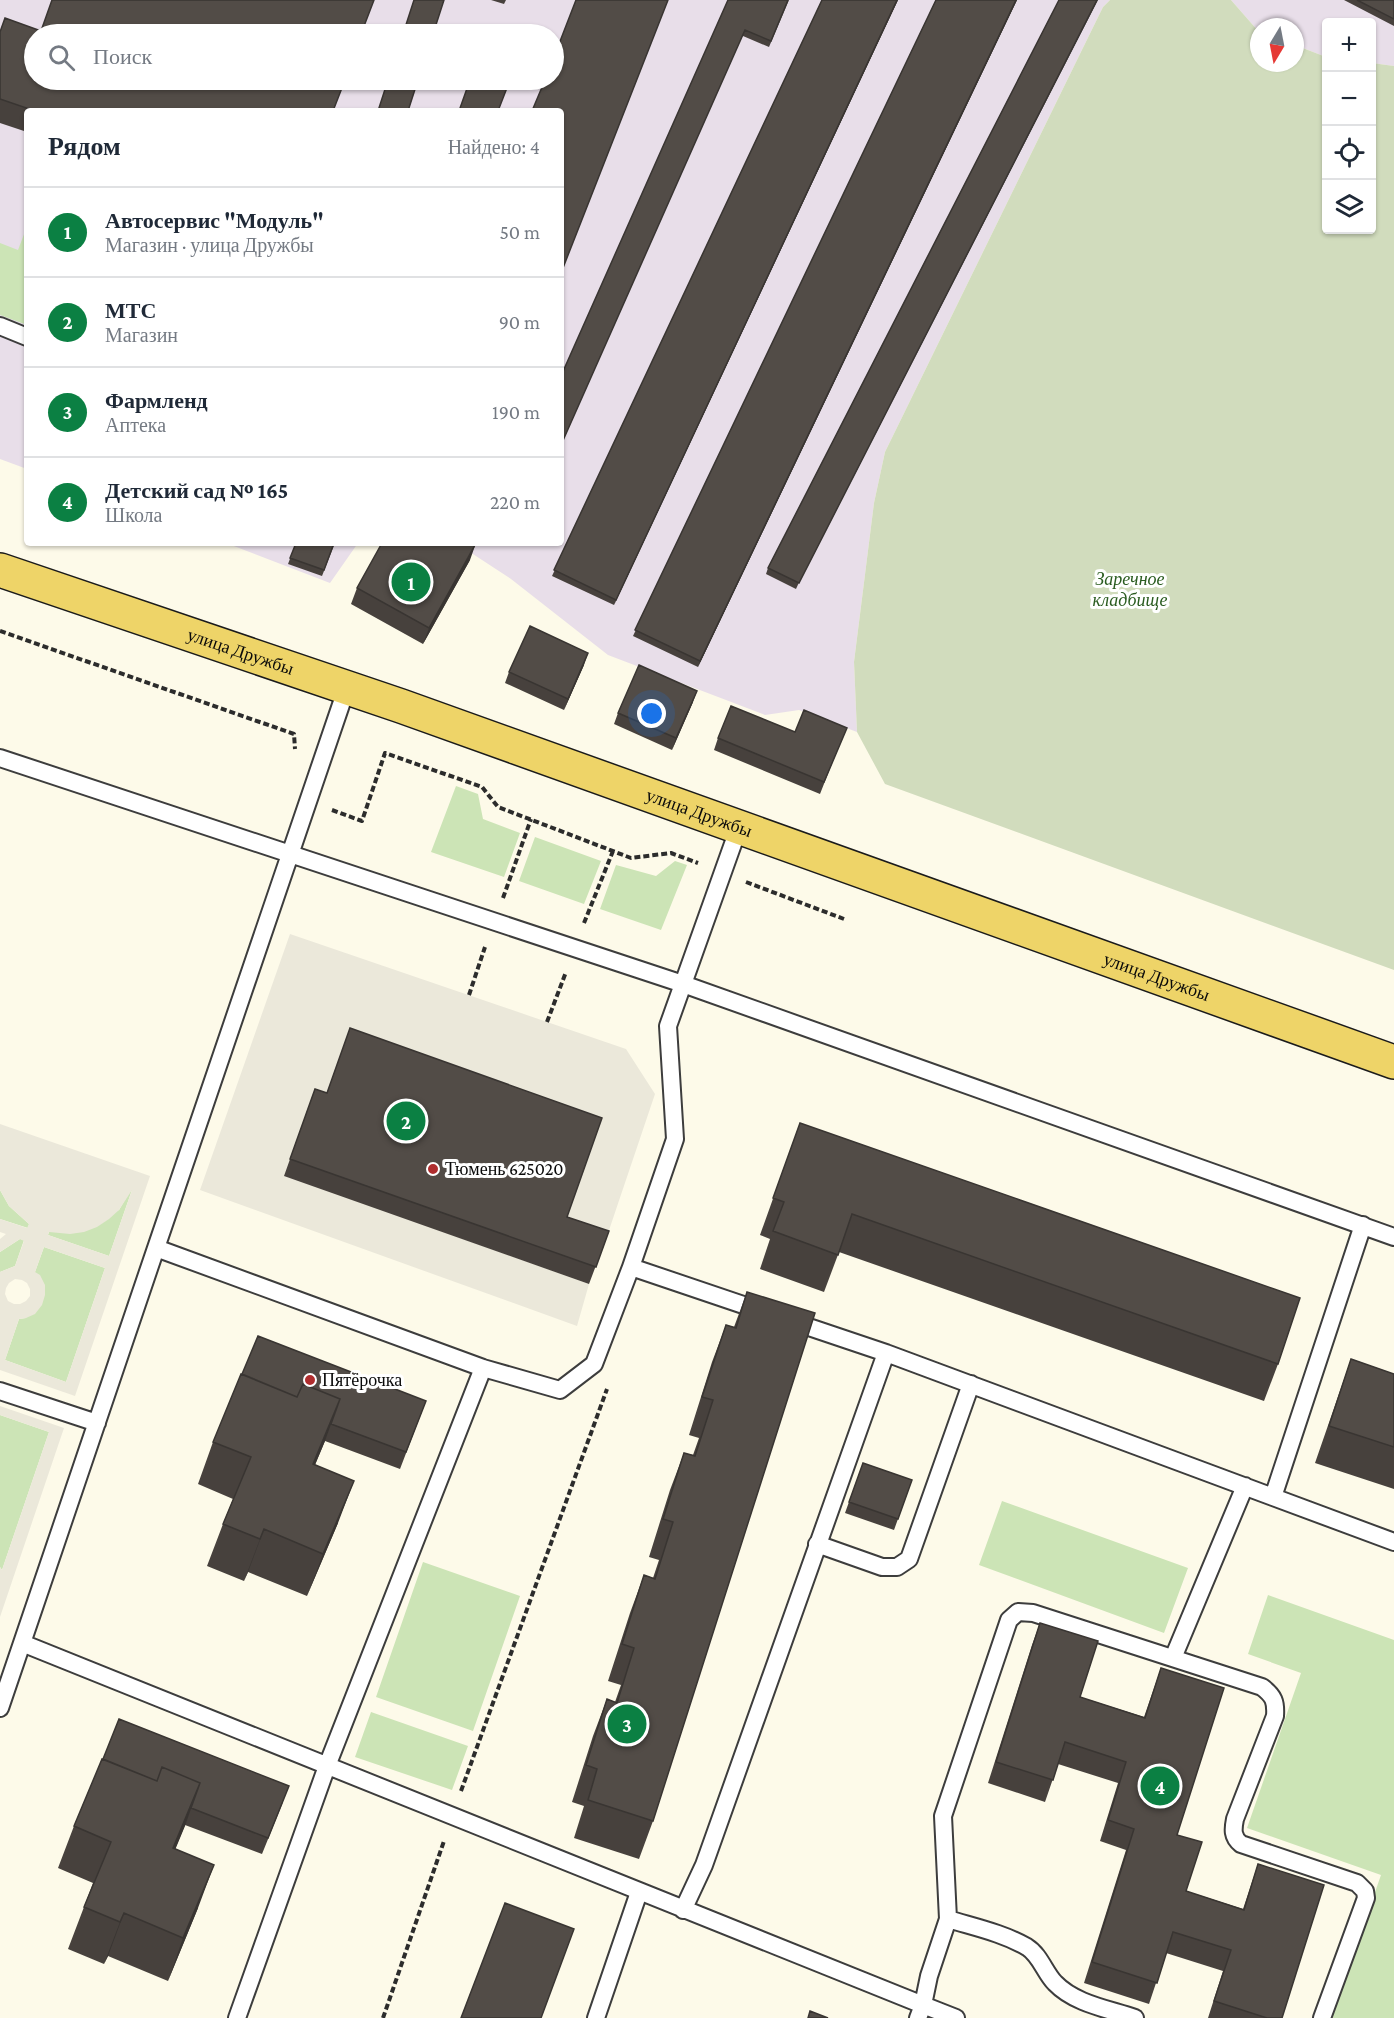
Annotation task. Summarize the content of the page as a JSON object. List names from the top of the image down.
{
  "streets": {
    "main road": ["улица Дружбы"]
  },
  "parks": ["Заречное кладбище"],
  "places": ["Тюмень 625020", "Пятёрочка"],
  "north": "bottom",
  "page": {
    "map_buttons": ["+", "−"],
    "search": "Поиск",
    "heading": ["Рядом", "Найдено: 4"],
    "list": [
      {
        "mark": "1",
        "name": "Автосервис \"Модуль\"",
        "note": "Магазин · улица Дружбы",
        "value": "50 m"
      },
      {
        "mark": "2",
        "name": "МТС",
        "note": "Магазин",
        "value": "90 m"
      },
      {
        "mark": "3",
        "name": "Фармленд",
        "note": "Аптека",
        "value": "190 m"
      },
      {
        "mark": "4",
        "name": "Детский сад № 165",
        "note": "Школа",
        "value": "220 m"
      }
    ],
    "pins": [
      "1",
      "2",
      "3",
      "4"
    ]
  }
}
